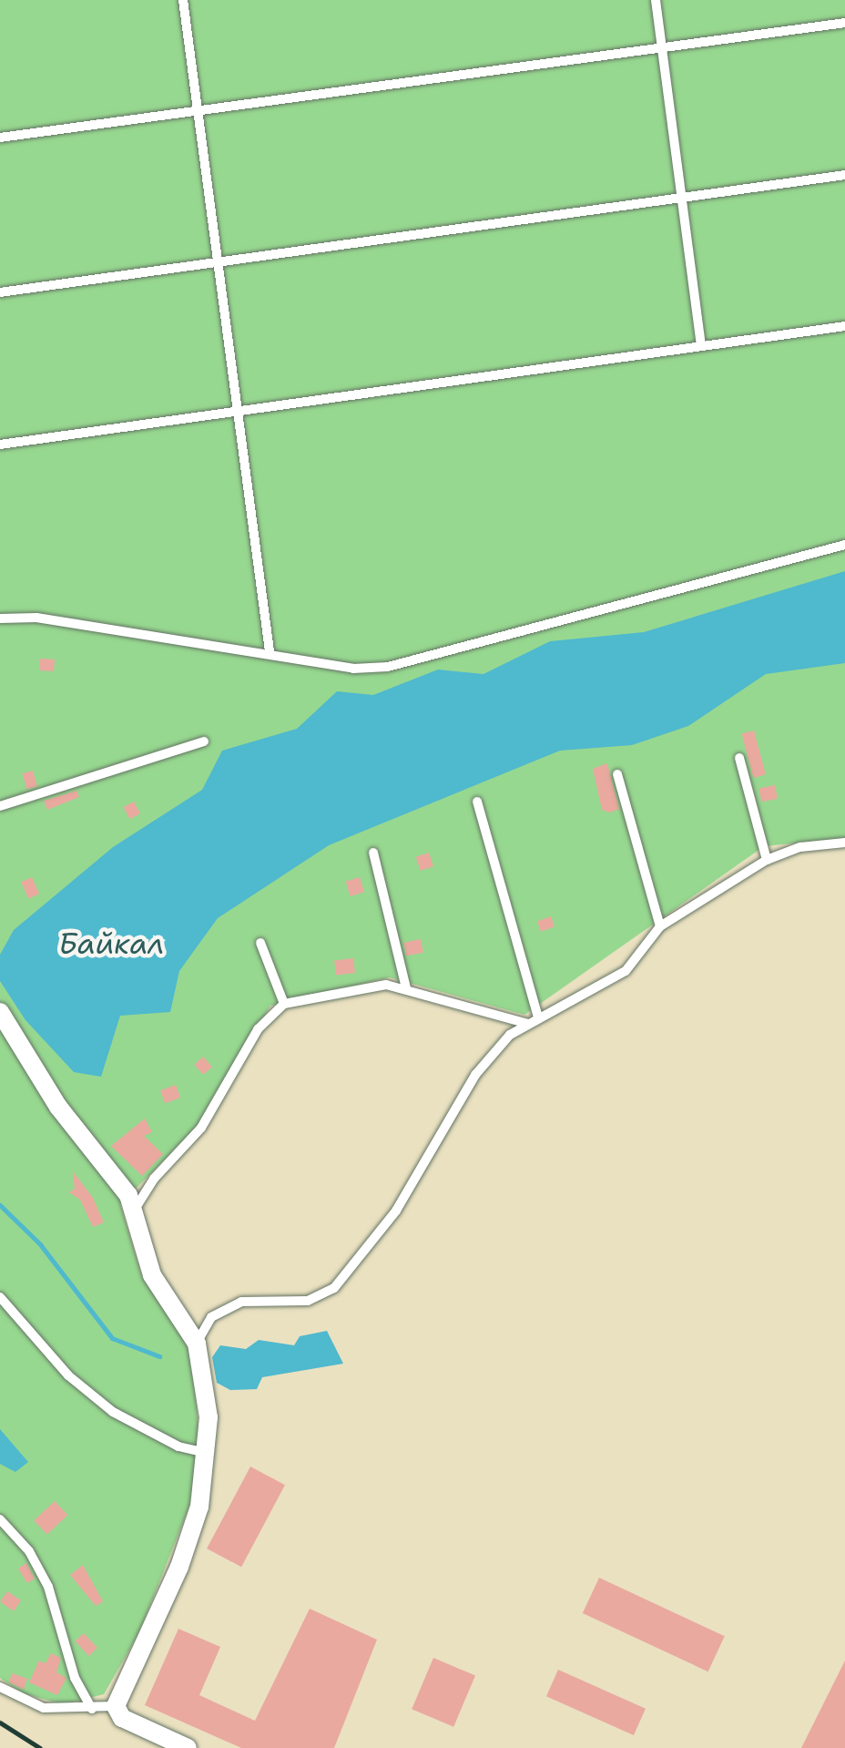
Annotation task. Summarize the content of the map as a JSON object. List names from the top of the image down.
{
  "water": ["Байкал"]
}
